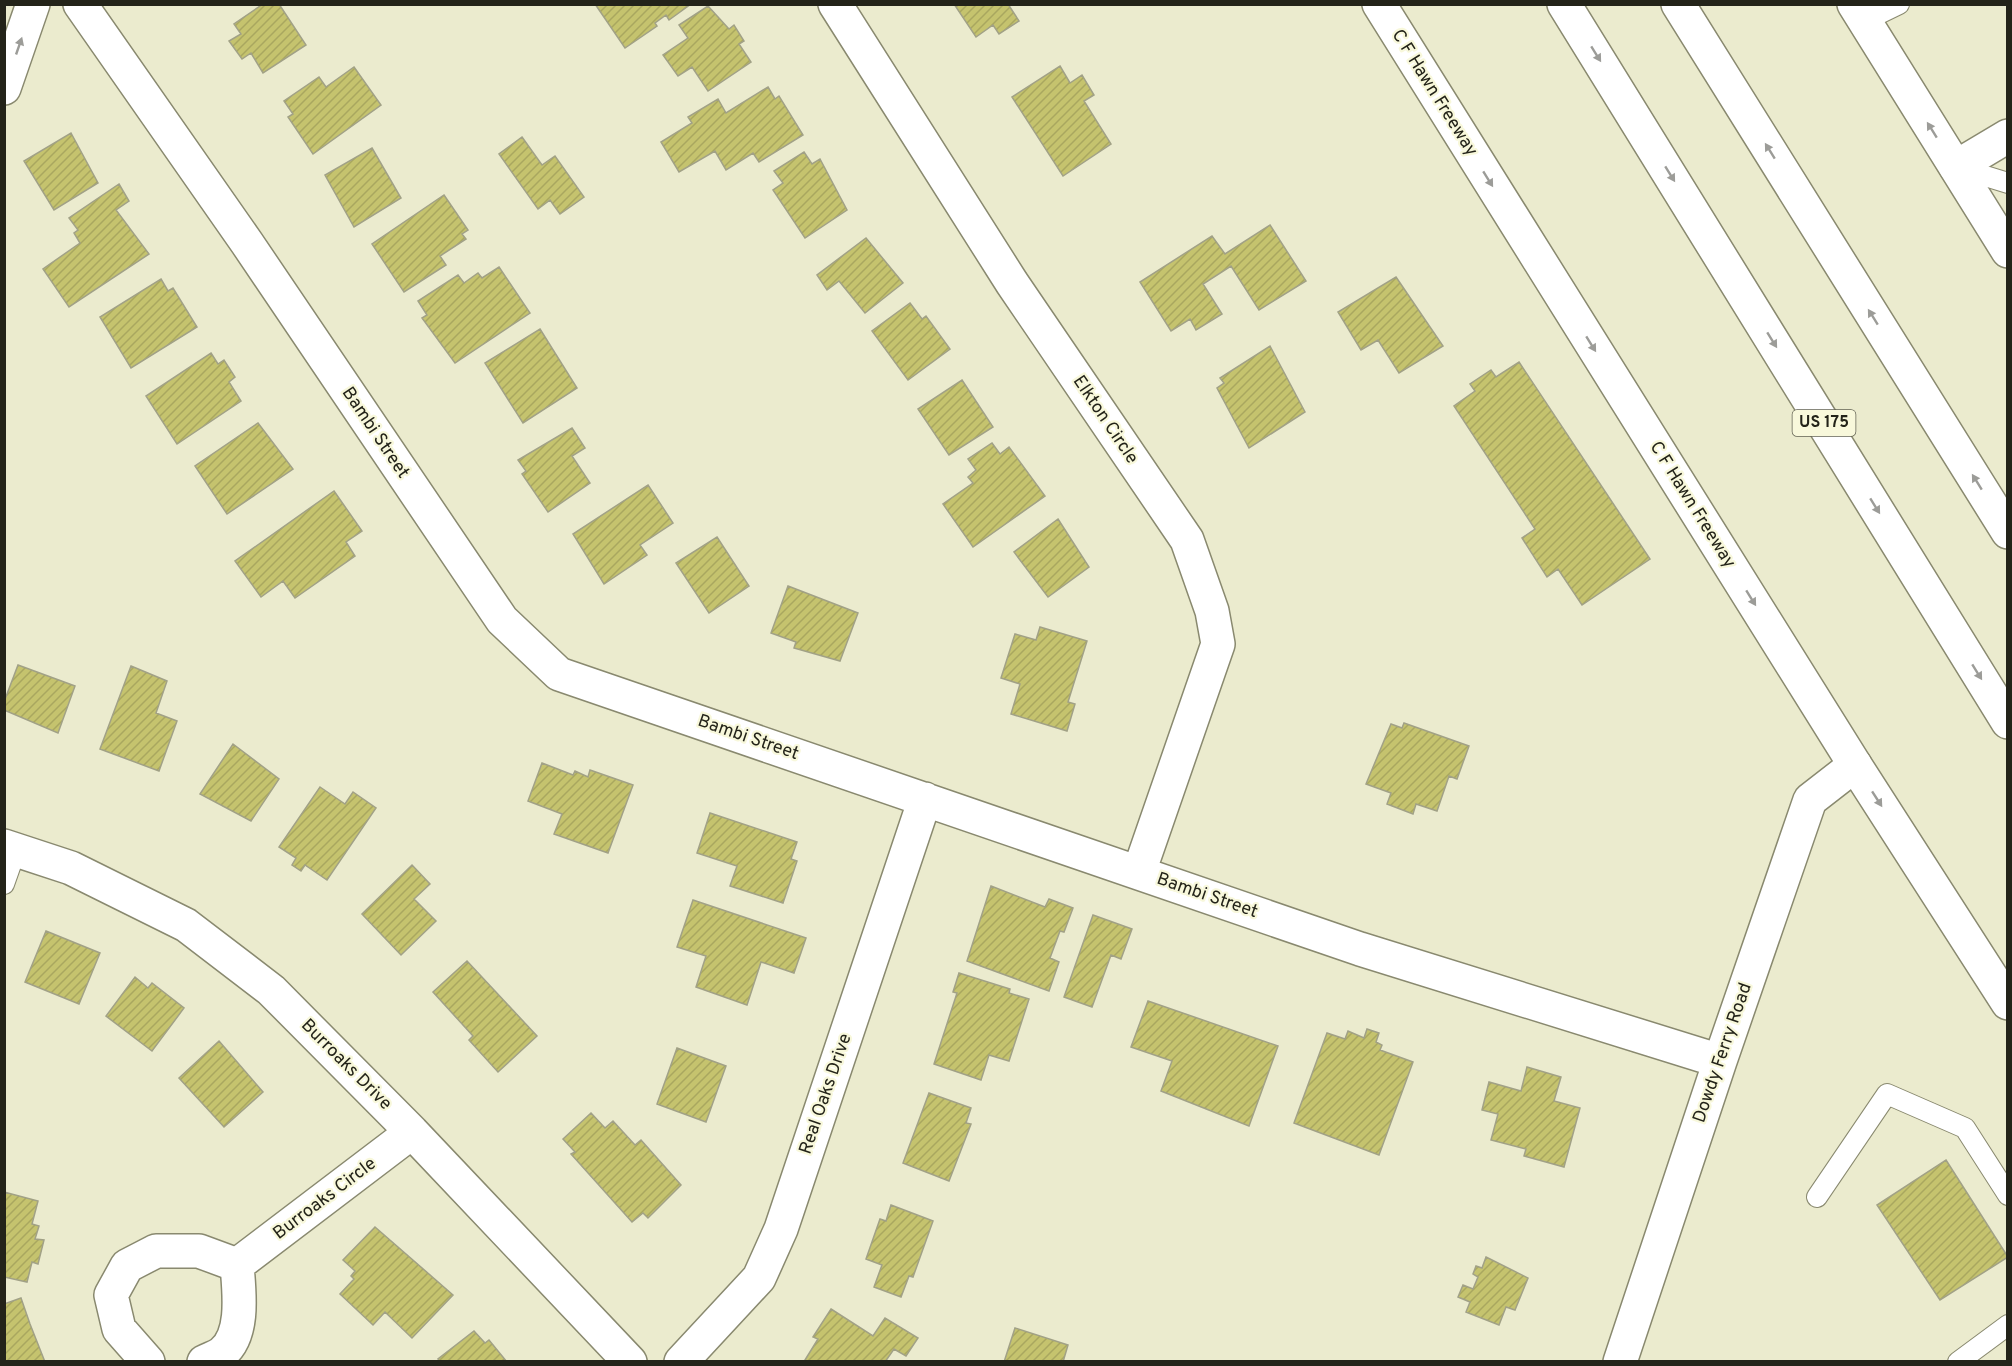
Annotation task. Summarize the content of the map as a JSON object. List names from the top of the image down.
{
  "streets": {
    "main road": [
      "C F Hawn Freeway",
      "Elkton Circle",
      "US 175",
      "Bambi Street",
      "Dowdy Ferry Road",
      "Burroaks Drive",
      "Real Oaks Drive",
      "Burroaks Circle"
    ]
  },
  "crossings": [
    ["C F Hawn Freeway", "Dowdy Ferry Road"],
    ["Elkton Circle", "Bambi Street"],
    ["Bambi Street", "Dowdy Ferry Road"],
    ["Bambi Street", "Real Oaks Drive"],
    ["Burroaks Drive", "Burroaks Circle"]
  ]
}
